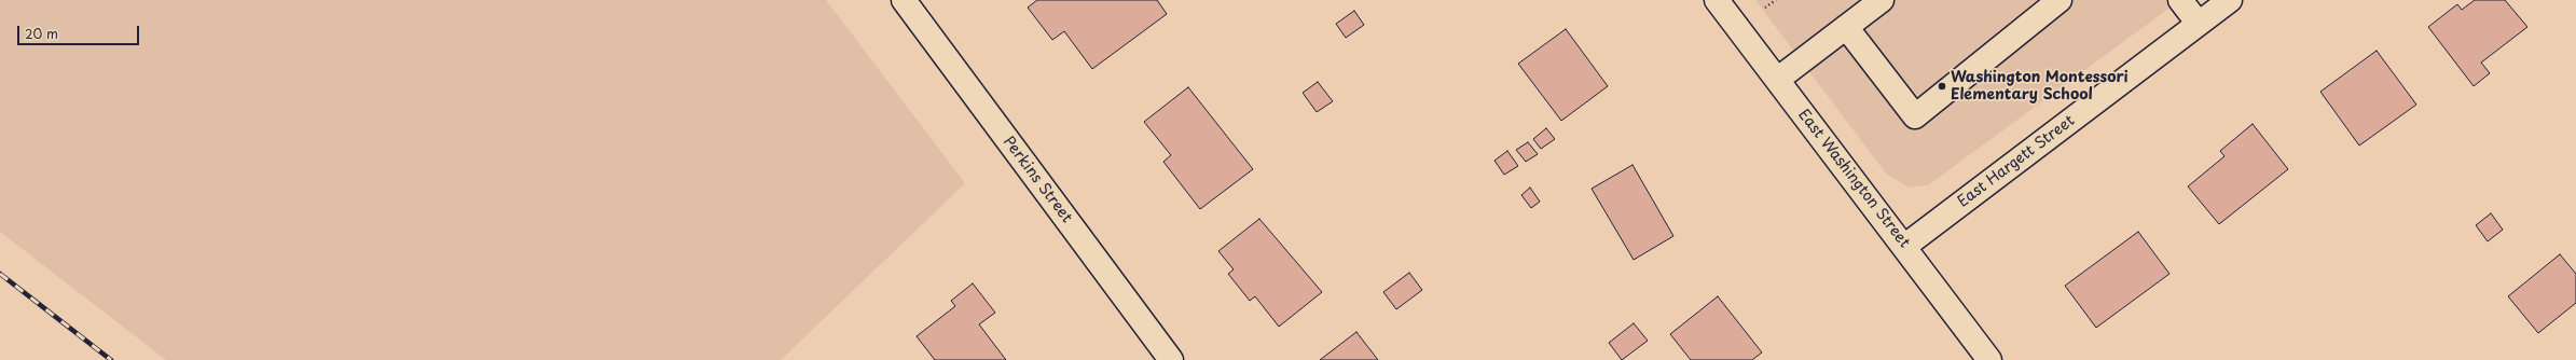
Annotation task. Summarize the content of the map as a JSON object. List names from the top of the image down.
{
  "streets": {
    "street": ["East Hargett Street", "East Washington Street", "Perkins Street"]
  },
  "crossings": [
    ["East Hargett Street", "East Washington Street"]
  ],
  "places": ["Washington Montessori Elementary School"],
  "scale_bar": "20 m"
}
